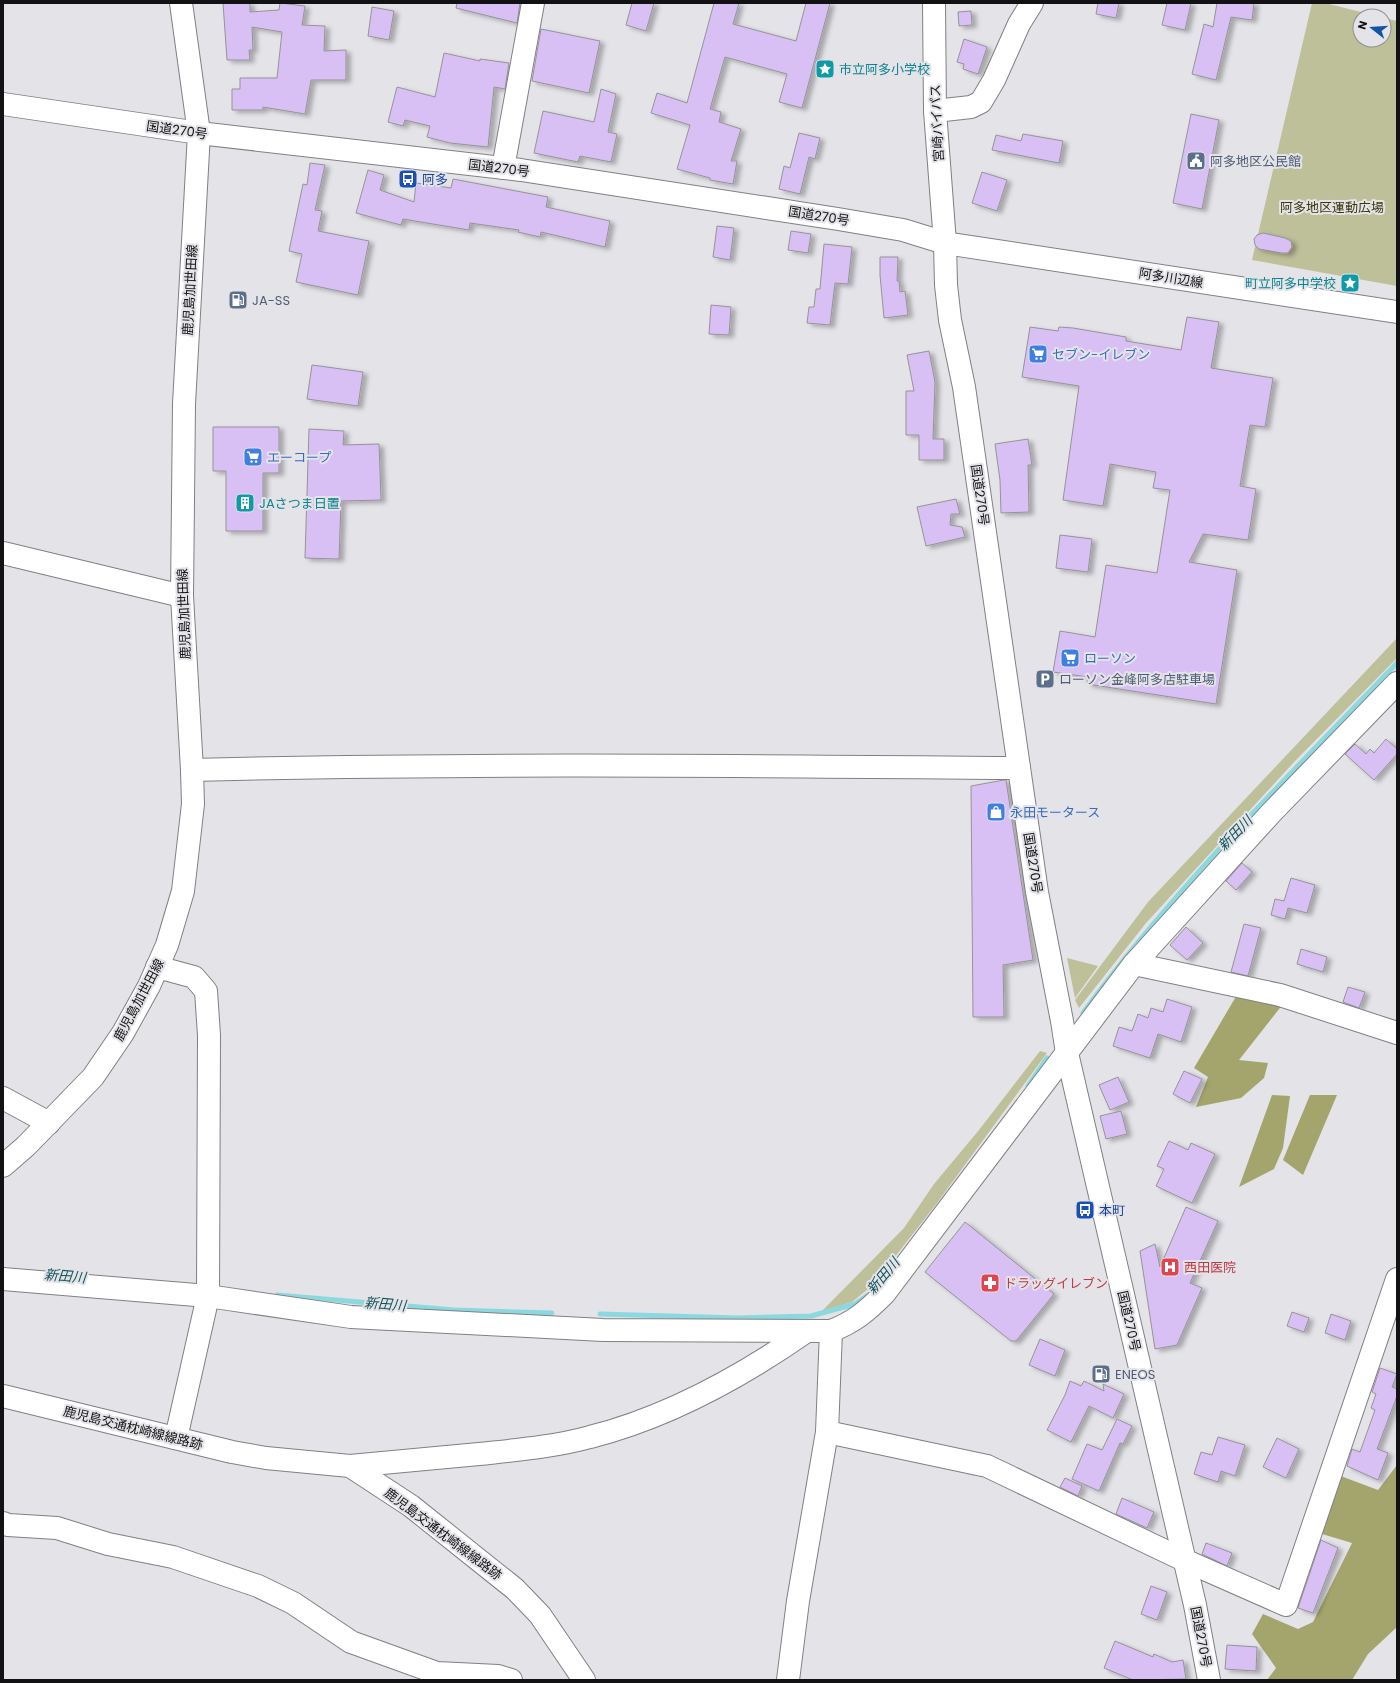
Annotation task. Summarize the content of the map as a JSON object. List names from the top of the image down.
{
  "streets": {
    "main road": [
      "宮崎バイパス",
      "国道270号",
      "阿多川辺線",
      "鹿児島加世田線",
      "鹿児島交通枕崎線線路跡"
    ]
  },
  "crossings": [
    ["宮崎バイパス", "国道270号"],
    ["宮崎バイパス", "阿多川辺線"],
    ["国道270号", "阿多川辺線"],
    ["国道270号", "鹿児島加世田線"]
  ],
  "water": ["新田川"],
  "parks": ["阿多地区運動広場"],
  "places": {
    "place": ["市立阿多小学校", "町立阿多中学校"],
    "public building": ["阿多地区公民館"],
    "bus stop": ["阿多", "本町"],
    "fuel station": ["JA-SS", "ENEOS"],
    "supermarket": ["セブン-イレブン", "エーコープ", "ローソン"],
    "building": ["JAさつま日置"],
    "parking": ["ローソン金峰阿多店駐車場"],
    "shop": ["永田モータース"],
    "hospital": ["西田医院"],
    "pharmacy": ["ドラッグイレブン"]
  },
  "north": "left"
}
